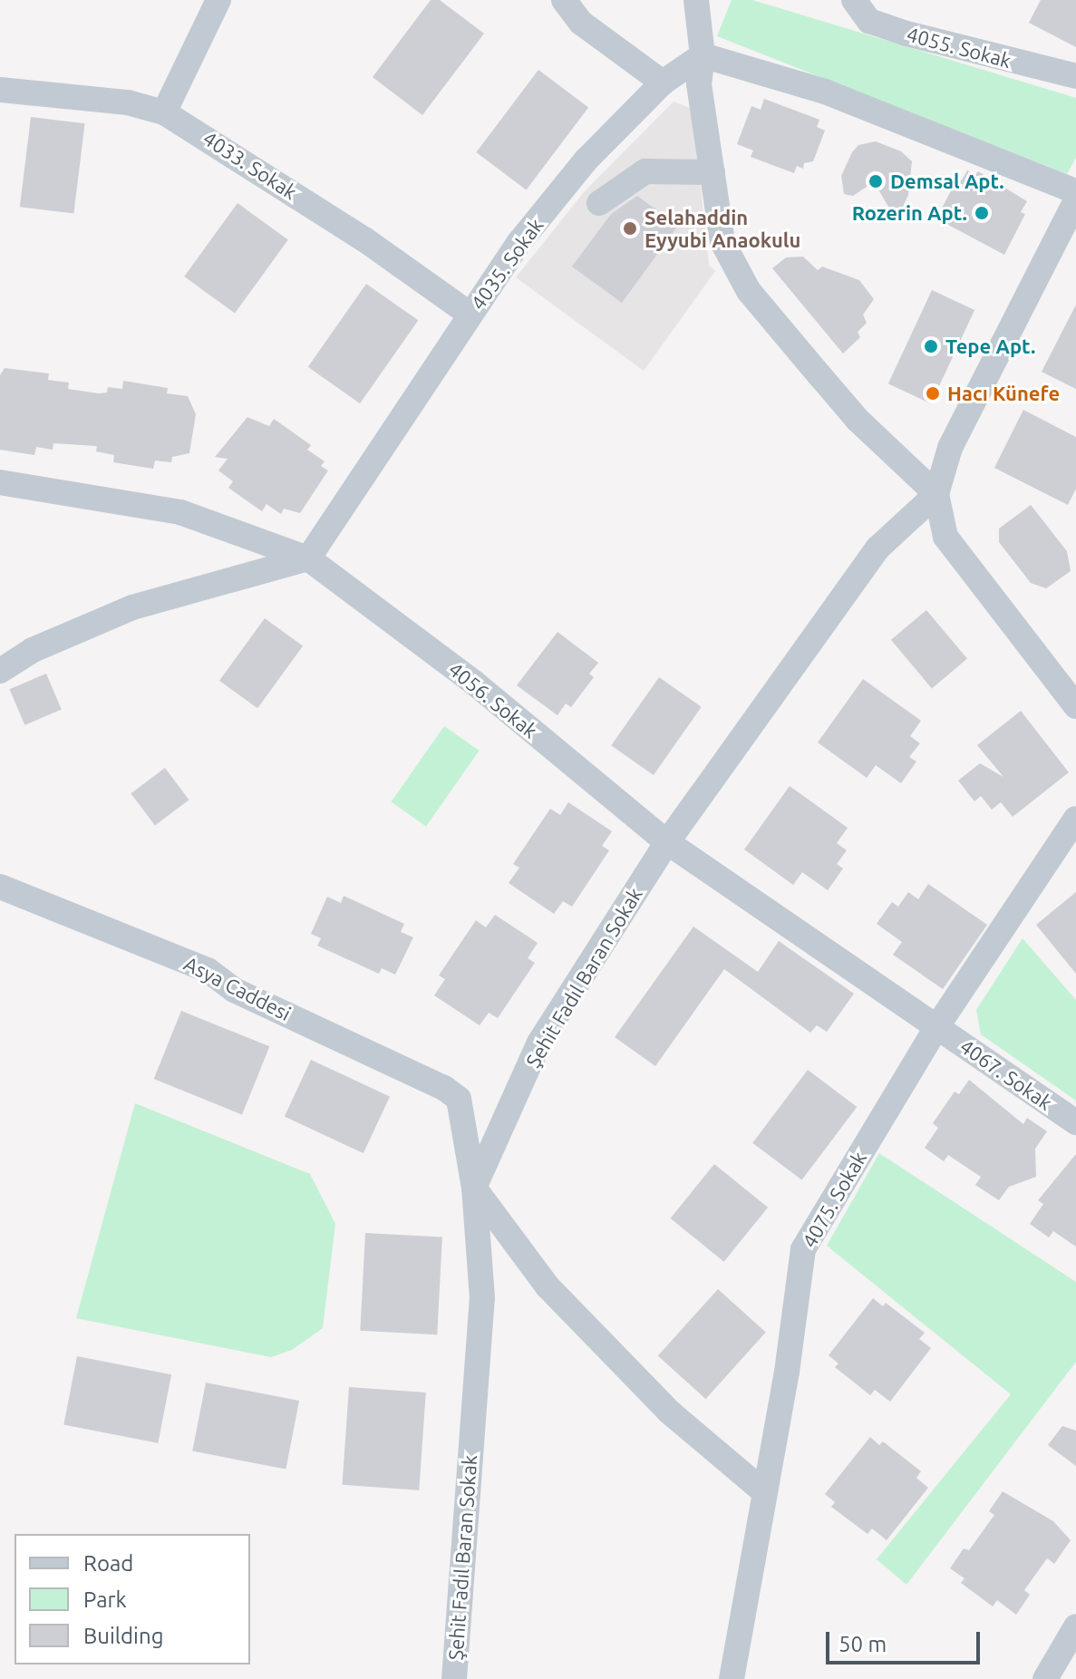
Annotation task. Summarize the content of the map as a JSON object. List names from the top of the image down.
{
  "streets": {
    "street": [
      "4055. Sokak",
      "4033. Sokak",
      "4035. Sokak",
      "4056. Sokak",
      "Şehit Fadıl Baran Sokak",
      "Asya Caddesi",
      "4067. Sokak",
      "4075. Sokak"
    ]
  },
  "crossings": [
    ["4033. Sokak", "4035. Sokak"],
    ["4035. Sokak", "4056. Sokak"],
    ["4056. Sokak", "Şehit Fadıl Baran Sokak"],
    ["4056. Sokak", "4067. Sokak"],
    ["4056. Sokak", "4075. Sokak"],
    ["Şehit Fadıl Baran Sokak", "Asya Caddesi"],
    ["4067. Sokak", "4075. Sokak"]
  ],
  "places": [
    "Demsal Apt.",
    "Rozerin Apt.",
    "Selahaddin Eyyubi Anaokulu",
    "Tepe Apt.",
    "Hacı Künefe"
  ],
  "legend": ["Road", "Park", "Building"],
  "scale_bar": "50 m"
}
